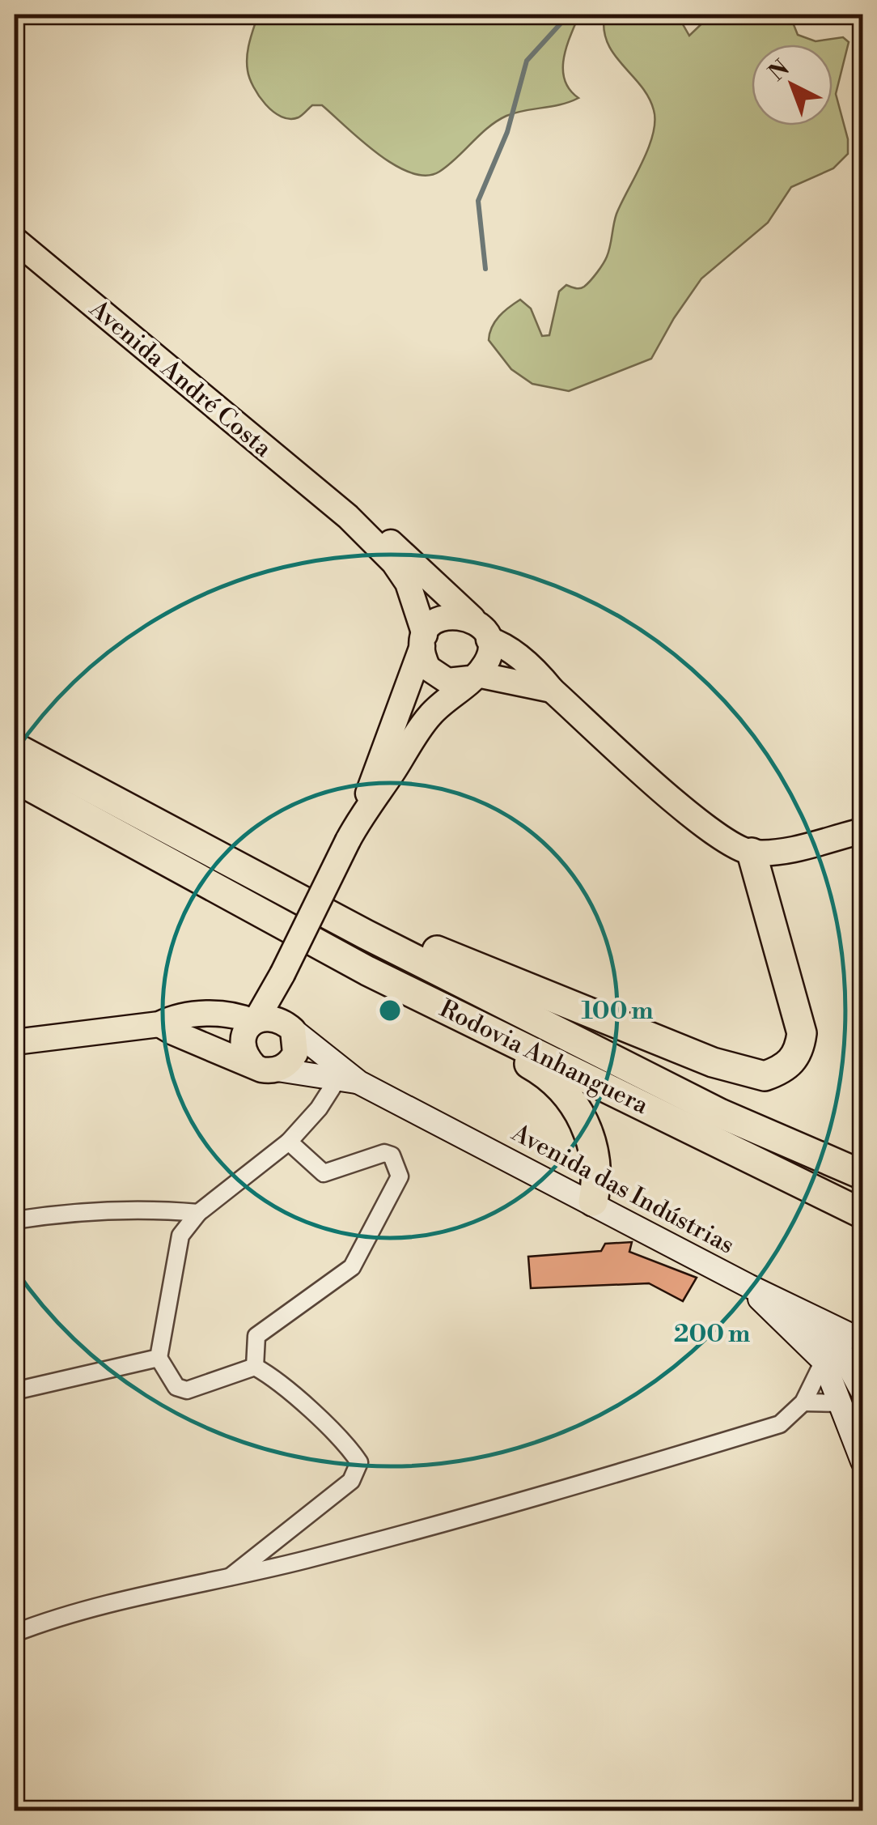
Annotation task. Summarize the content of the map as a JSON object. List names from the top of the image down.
{
  "streets": {
    "highway": ["Rodovia Anhanguera"],
    "main road": ["Avenida André Costa", "Avenida das Indústrias"]
  },
  "north": "top left",
  "rings": ["100 m", "200 m"]
}
